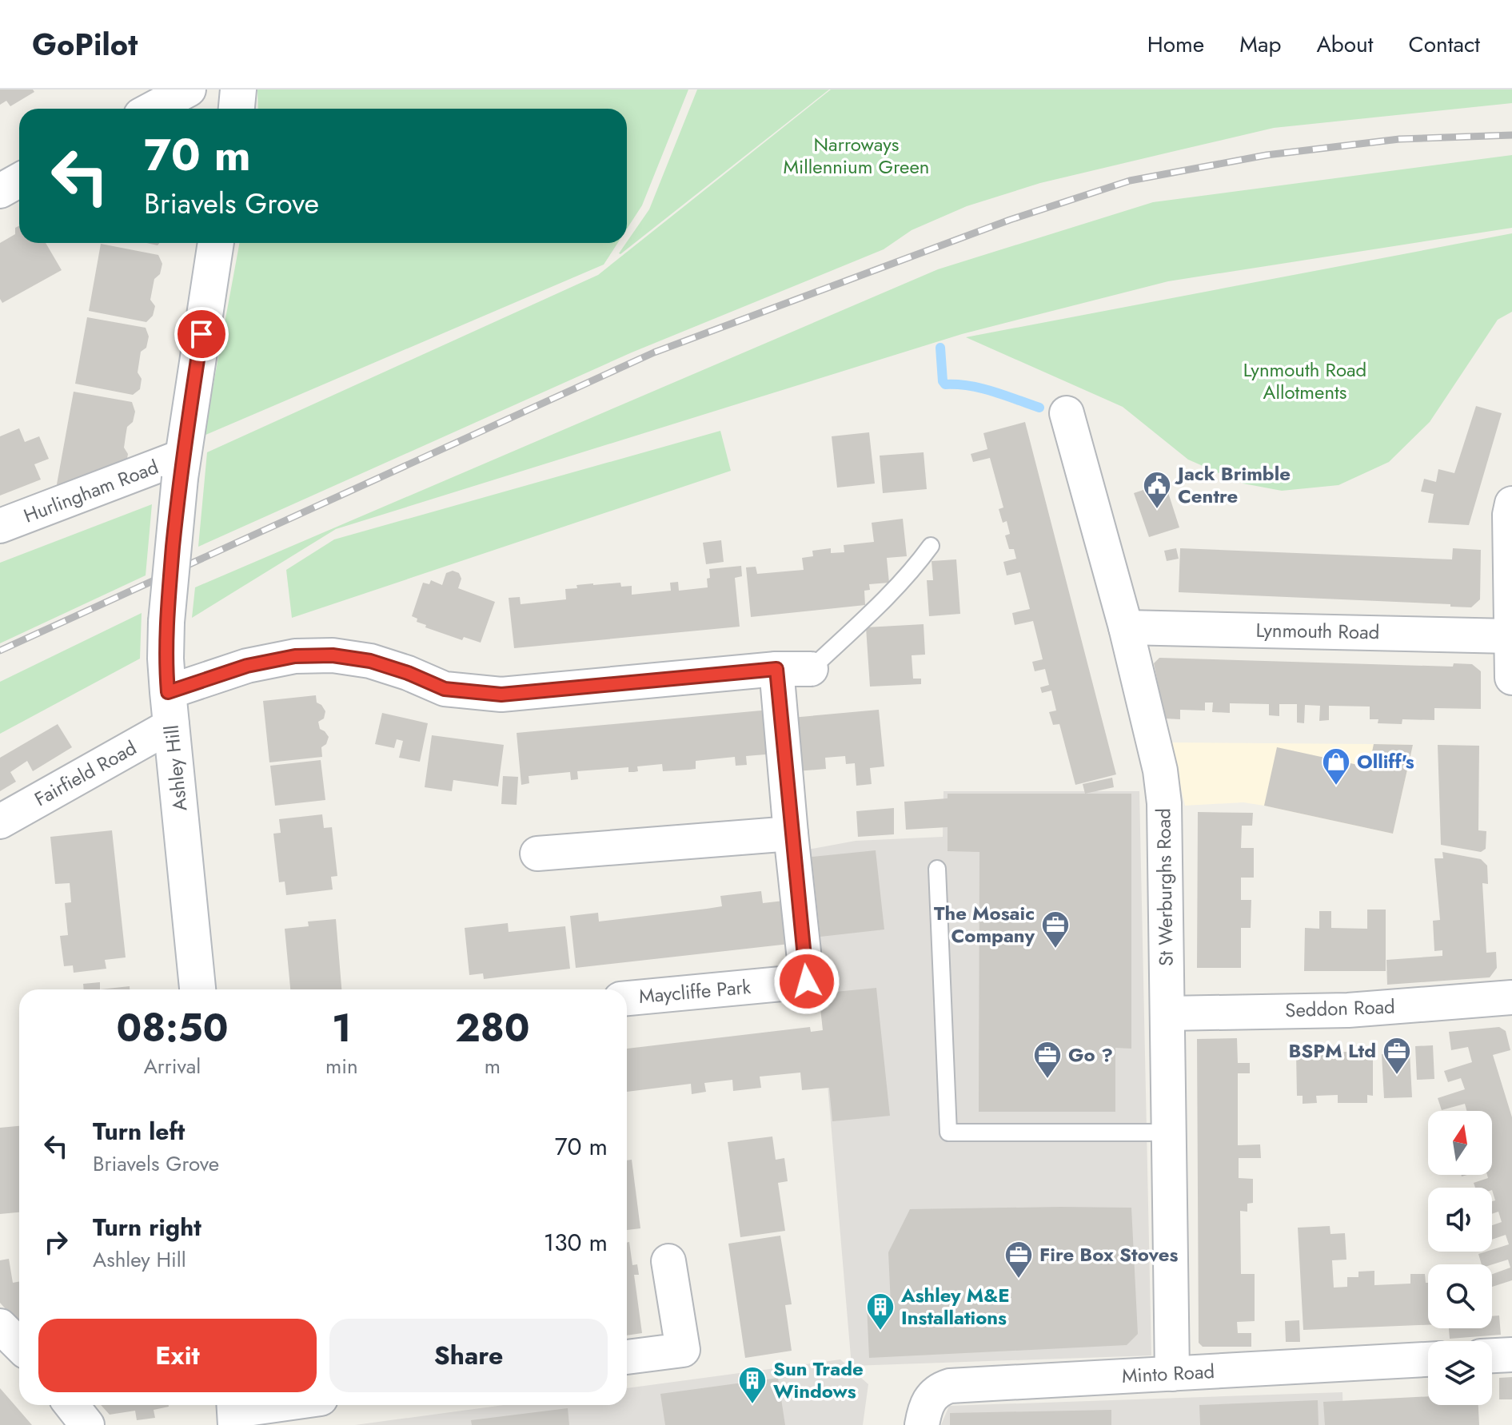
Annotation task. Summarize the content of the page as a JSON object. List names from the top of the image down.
{
  "streets": {
    "main road": ["Ashley Hill"],
    "street": [
      "Hurlingham Road",
      "Lynmouth Road",
      "Fairfield Road",
      "St Werburghs Road",
      "Maycliffe Park",
      "Seddon Road",
      "Minto Road"
    ]
  },
  "crossings": [
    ["Hurlingham Road", "Ashley Hill"],
    ["Lynmouth Road", "St Werburghs Road"],
    ["Ashley Hill", "Fairfield Road"],
    ["St Werburghs Road", "Seddon Road"],
    ["St Werburghs Road", "Minto Road"]
  ],
  "parks": ["Narroways Millennium Green", "Lynmouth Road Allotments"],
  "places": {
    "public building": ["Jack Brimble Centre"],
    "shop": ["Olliff's"],
    "office": [
      "The Mosaic Company",
      "BSPM Ltd",
      "Go ?",
      "Fire Box Stoves"
    ],
    "building": ["Ashley M&E Installations", "Sun Trade Windows"]
  },
  "north": "top",
  "page": {
    "header": "GoPilot",
    "nav": [
      "Home",
      "Map",
      "About",
      "Contact"
    ],
    "turn": ["70 m", "Briavels Grove"],
    "eta": [
      "08:50",
      "Arrival",
      "1",
      "min",
      "280",
      "m"
    ],
    "list": [
      {
        "name": "Turn left",
        "note": "Briavels Grove",
        "value": "70 m"
      },
      {
        "name": "Turn right",
        "note": "Ashley Hill",
        "value": "130 m"
      }
    ],
    "buttons": ["Exit", "Share"]
  }
}
